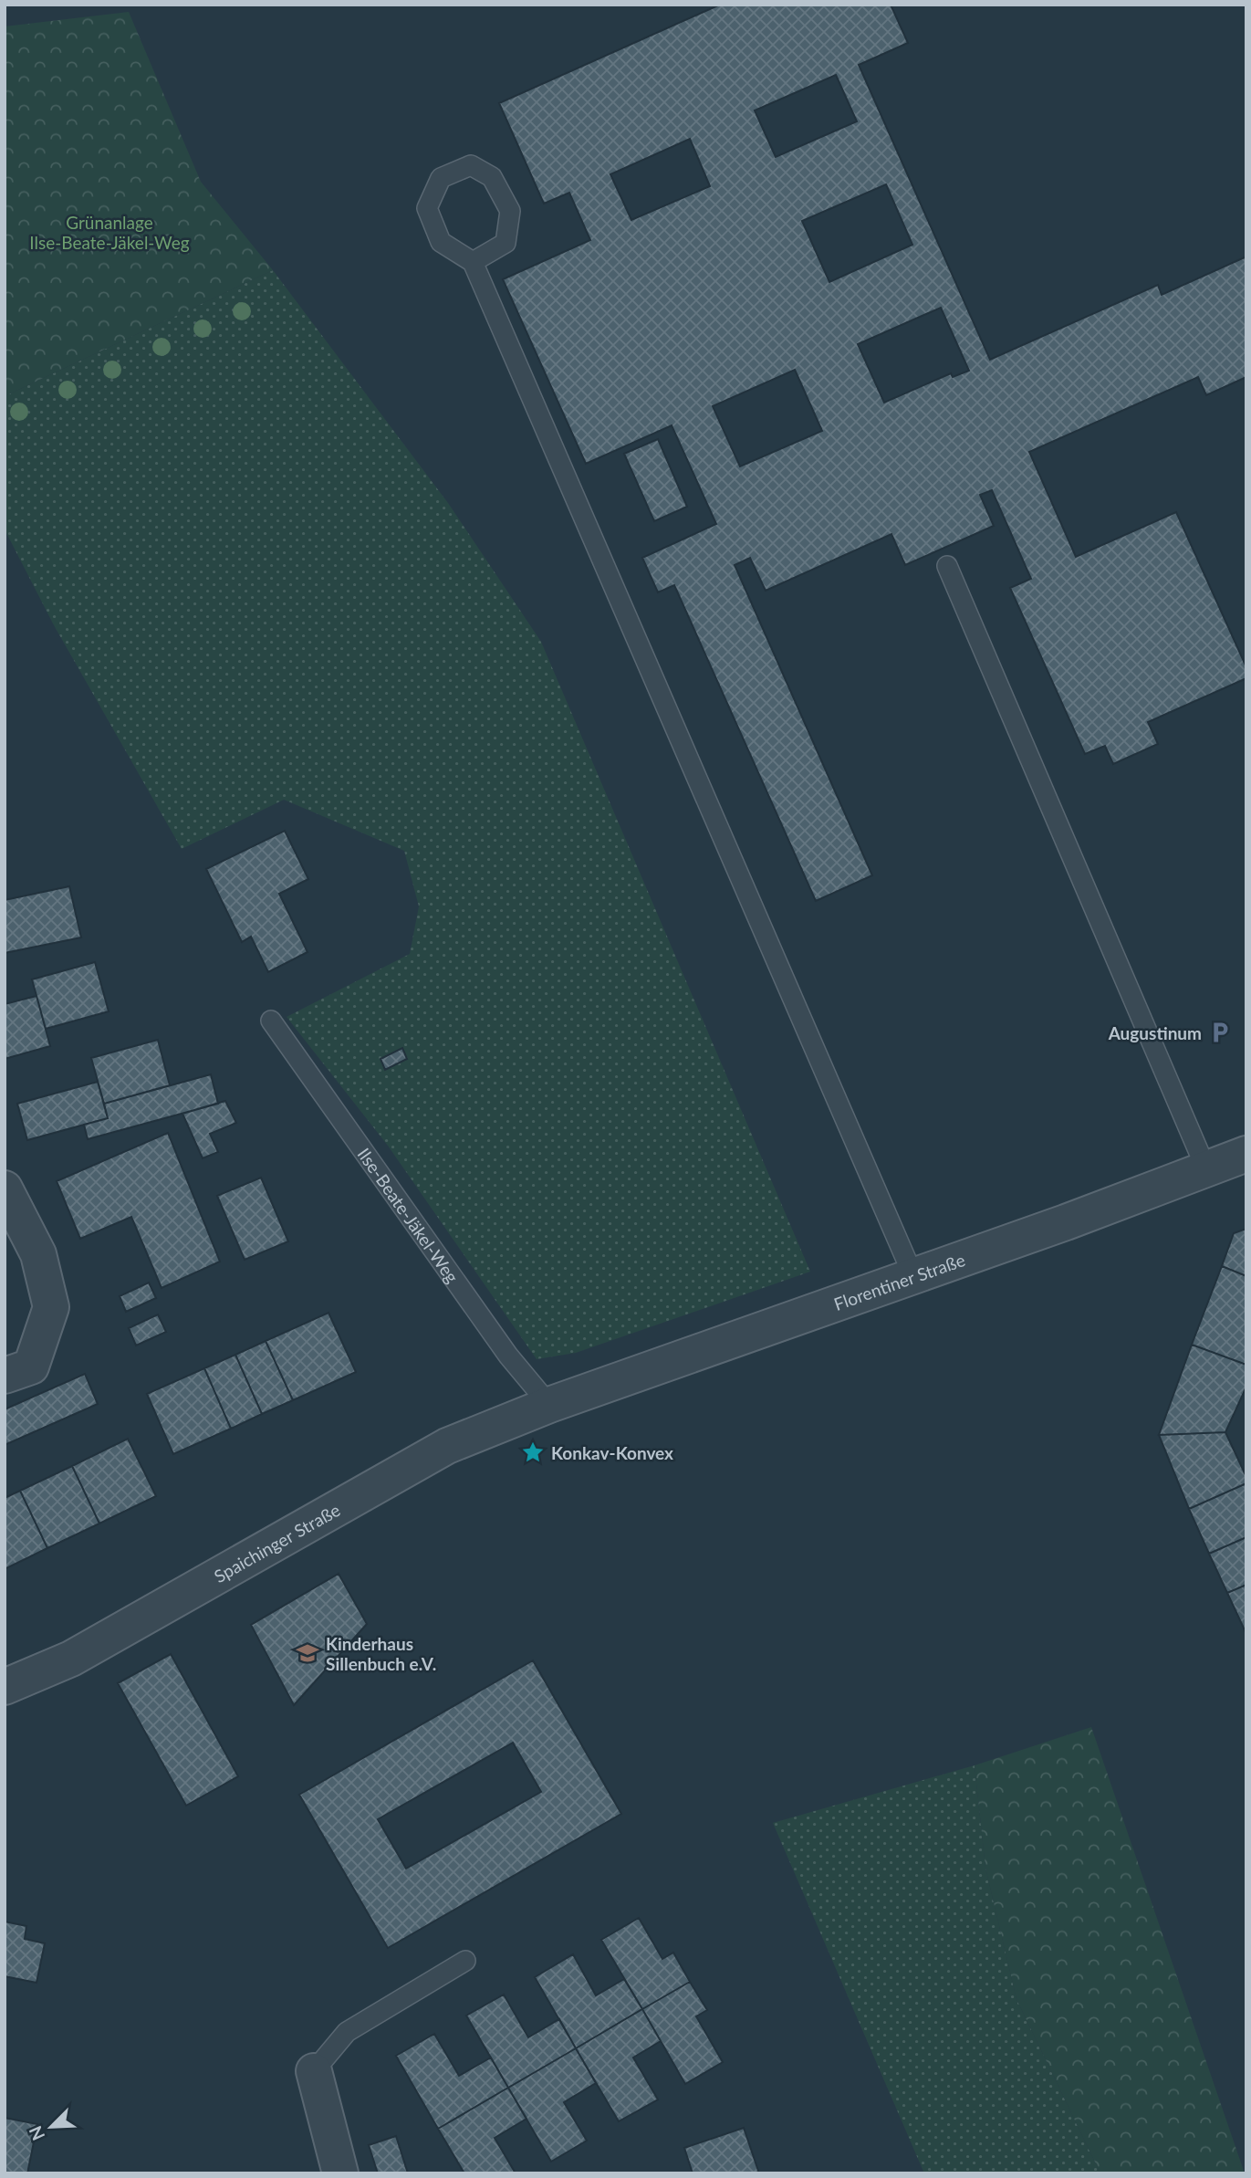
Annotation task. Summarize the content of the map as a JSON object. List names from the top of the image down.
{
  "streets": {
    "street": ["Florentiner Straße", "Spaichinger Straße"],
    "lane": ["Ilse-Beate-Jäkel-Weg"]
  },
  "crossings": [
    ["Ilse-Beate-Jäkel-Weg", "Florentiner Straße"],
    ["Ilse-Beate-Jäkel-Weg", "Spaichinger Straße"],
    ["Florentiner Straße", "Spaichinger Straße"]
  ],
  "parks": ["Grünanlage Ilse-Beate-Jäkel-Weg"],
  "places": {
    "parking": ["Augustinum"],
    "place": ["Konkav-Konvex"],
    "school or university": ["Kinderhaus Sillenbuch e.V."]
  },
  "north": "bottom left"
}
